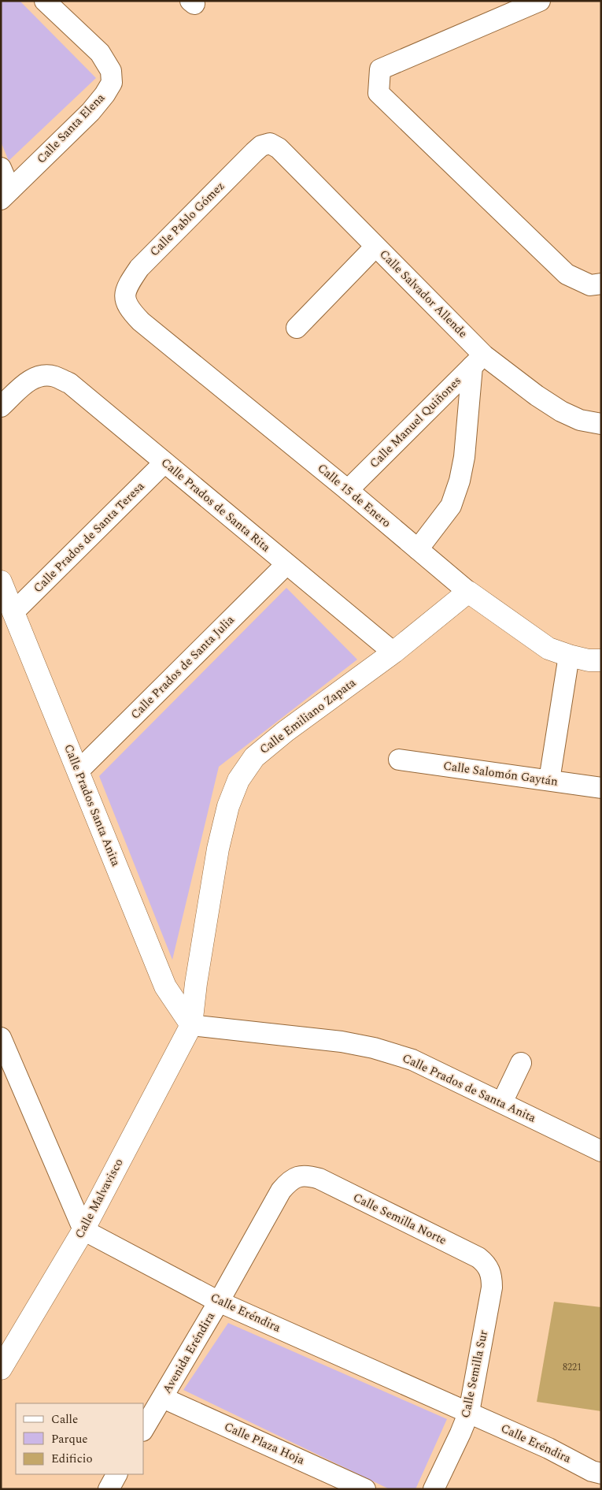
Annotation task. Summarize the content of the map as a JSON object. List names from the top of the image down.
{
  "streets": {
    "street": [
      "Calle Santa Elena",
      "Calle Pablo Gómez",
      "Calle Salvador Allende",
      "Calle Manuel Quiñones",
      "Calle 15 de Enero",
      "Calle Prados de Santa Rita",
      "Calle Prados de Santa Teresa",
      "Calle Prados de Santa Julia",
      "Calle Emiliano Zapata",
      "Calle Salomón Gaytán",
      "Calle Prados Santa Anita",
      "Calle Prados de Santa Anita",
      "Calle Malvavisco",
      "Calle Semilla Norte",
      "Calle Eréndira",
      "Avenida Eréndira",
      "Calle Semilla Sur",
      "Calle Plaza Hoja"
    ]
  },
  "crossings": [
    ["Calle Pablo Gómez", "Calle Salvador Allende"],
    ["Calle Pablo Gómez", "Calle 15 de Enero"],
    ["Calle Salvador Allende", "Calle Manuel Quiñones"],
    ["Calle Manuel Quiñones", "Calle 15 de Enero"],
    ["Calle 15 de Enero", "Calle Emiliano Zapata"],
    ["Calle Prados de Santa Rita", "Calle Prados de Santa Teresa"],
    ["Calle Prados de Santa Rita", "Calle Prados de Santa Julia"],
    ["Calle Prados de Santa Rita", "Calle Emiliano Zapata"],
    ["Calle Prados de Santa Teresa", "Calle Prados Santa Anita"],
    ["Calle Prados de Santa Julia", "Calle Prados Santa Anita"],
    ["Calle Emiliano Zapata", "Calle Prados Santa Anita"],
    ["Calle Emiliano Zapata", "Calle Prados de Santa Anita"],
    ["Calle Emiliano Zapata", "Calle Malvavisco"],
    ["Calle Prados Santa Anita", "Calle Prados de Santa Anita"],
    ["Calle Prados Santa Anita", "Calle Malvavisco"],
    ["Calle Prados de Santa Anita", "Calle Malvavisco"],
    ["Calle Malvavisco", "Calle Eréndira"],
    ["Calle Semilla Norte", "Avenida Eréndira"],
    ["Calle Semilla Norte", "Calle Semilla Sur"],
    ["Calle Eréndira", "Avenida Eréndira"],
    ["Calle Eréndira", "Calle Semilla Sur"],
    ["Avenida Eréndira", "Calle Plaza Hoja"]
  ],
  "house_numbers": ["8221"],
  "legend": ["Calle", "Parque", "Edificio"]
}
